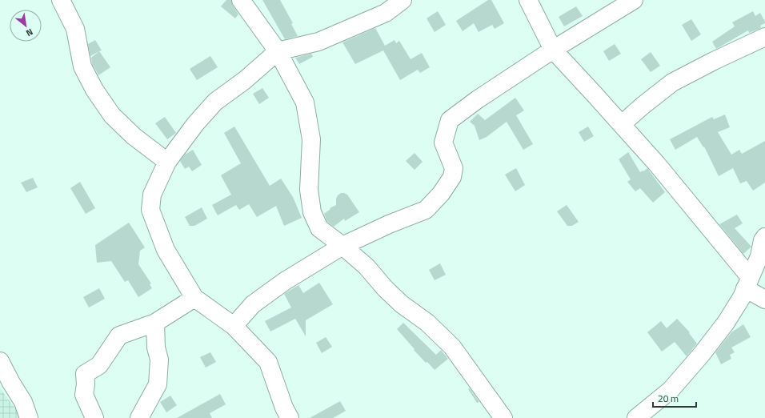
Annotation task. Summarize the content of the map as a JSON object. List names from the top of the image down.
{
  "scale_bar": "20 m",
  "north": "bottom right"
}
